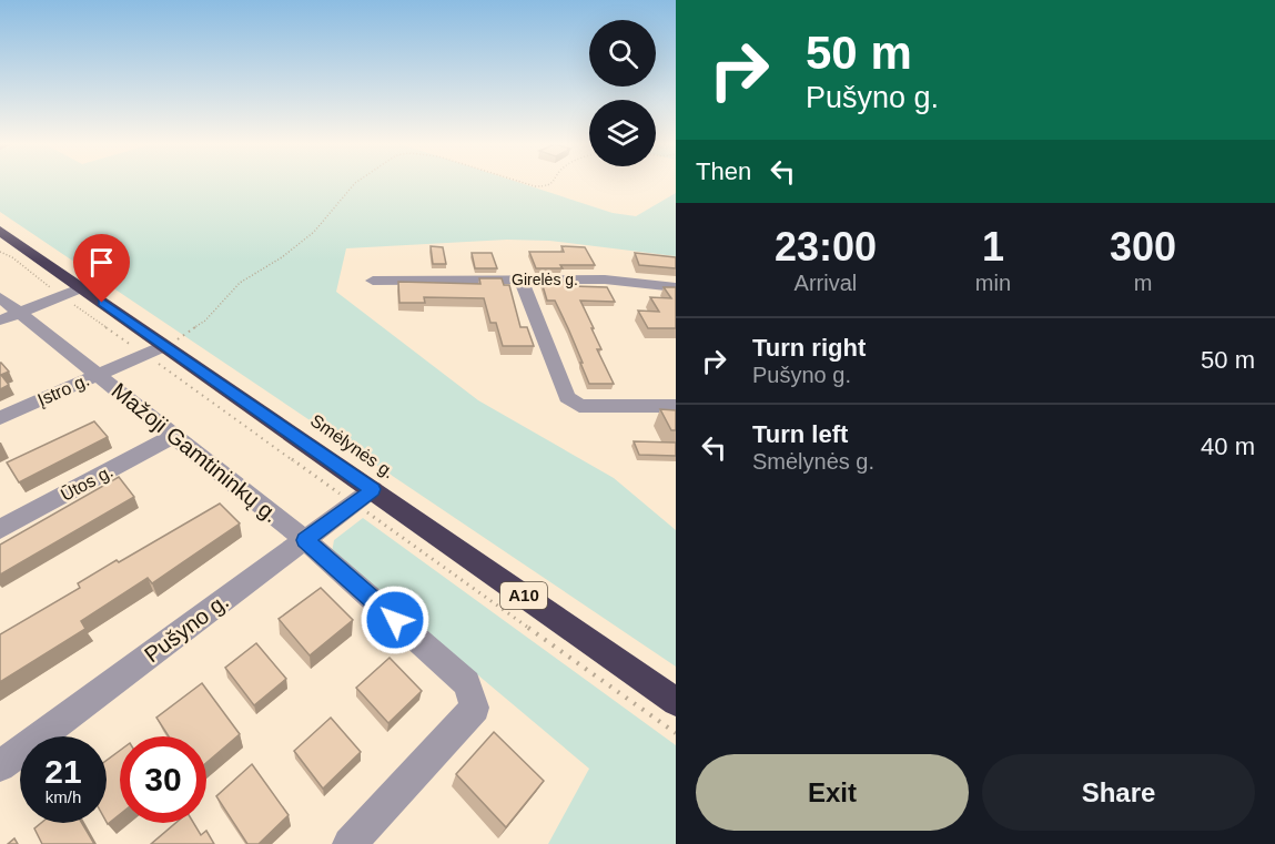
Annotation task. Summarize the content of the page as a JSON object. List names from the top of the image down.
{
  "streets": {
    "highway": ["Smėlynės g.", "A10"],
    "street": [
      "Girelės g.",
      "Įstro g.",
      "Mažoji Gamtininkų g.",
      "Ūtos g.",
      "Pušyno g."
    ]
  },
  "crossings": [
    ["Įstro g.", "Smėlynės g."],
    ["Įstro g.", "Mažoji Gamtininkų g."],
    ["Smėlynės g.", "Pušyno g."],
    ["Mažoji Gamtininkų g.", "Ūtos g."],
    ["Mažoji Gamtininkų g.", "Pušyno g."]
  ],
  "page": {
    "turn": ["50 m", "Pušyno g."],
    "then": "Then",
    "eta": [
      "23:00",
      "Arrival",
      "1",
      "min",
      "300",
      "m"
    ],
    "list": [
      {
        "name": "Turn right",
        "note": "Pušyno g.",
        "value": "50 m"
      },
      {
        "name": "Turn left",
        "note": "Smėlynės g.",
        "value": "40 m"
      }
    ],
    "speed": "21 km/h",
    "limit": "30",
    "buttons": ["Exit", "Share"]
  }
}
